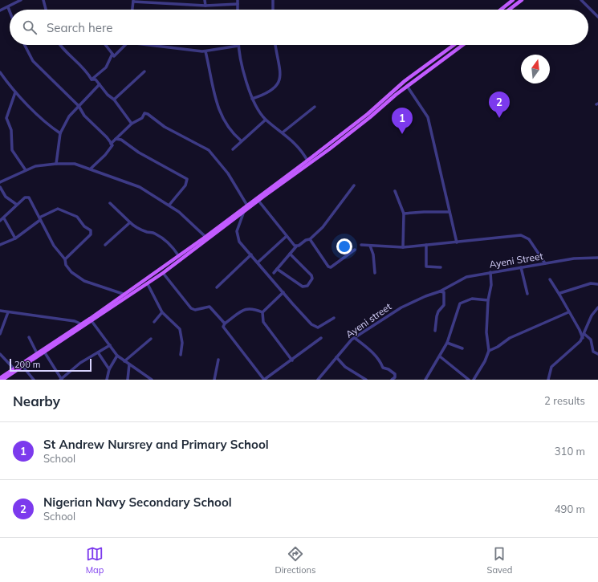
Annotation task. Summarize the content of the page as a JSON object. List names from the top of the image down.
{
  "streets": {
    "street": ["Ayeni Street", "Ayeni street"]
  },
  "crossings": [
    ["Ayeni Street", "Ayeni street"]
  ],
  "scale_bar": "200 m",
  "north": "top",
  "page": {
    "search": "Search here",
    "pins": ["2", "1"],
    "scale": "200 m",
    "heading": ["Nearby", "2 results"],
    "list": [
      {
        "mark": "1",
        "name": "St Andrew Nursrey and Primary School",
        "note": "School",
        "value": "310 m"
      },
      {
        "mark": "2",
        "name": "Nigerian Navy Secondary School",
        "note": "School",
        "value": "490 m"
      }
    ],
    "nav": ["Map", "Directions", "Saved"]
  }
}
